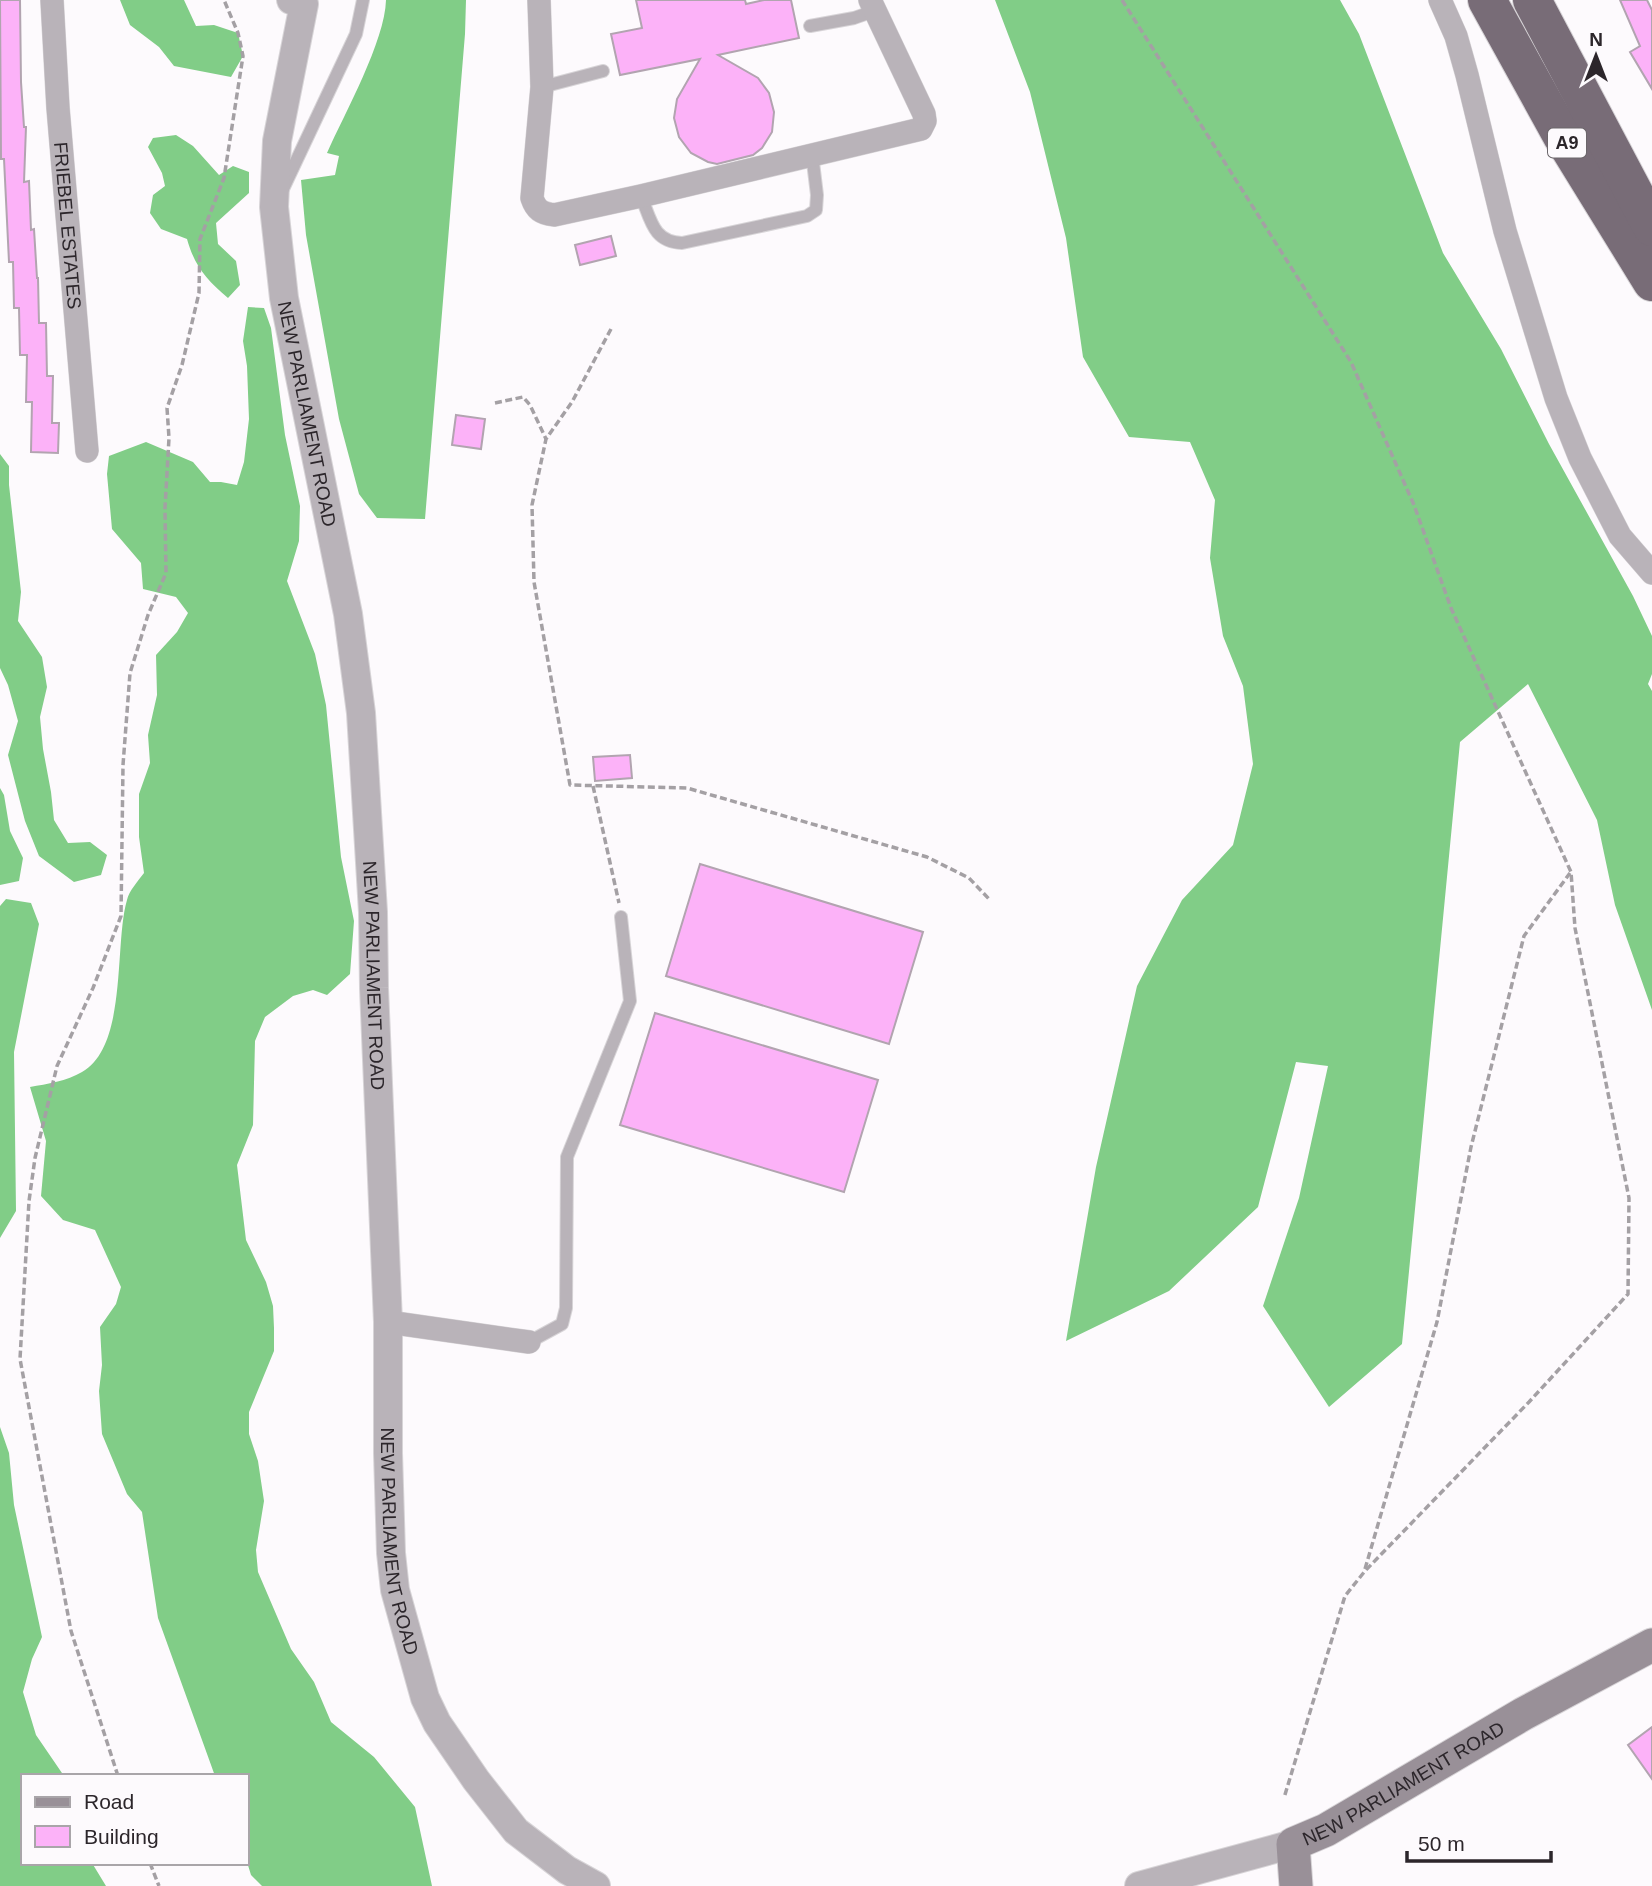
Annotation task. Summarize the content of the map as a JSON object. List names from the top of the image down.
{
  "streets": {
    "highway": ["A9"],
    "main road": ["NEW PARLIAMENT ROAD"],
    "street": ["FRIEBEL ESTATES"]
  },
  "legend": ["Road", "Building"],
  "scale_bar": "50 m",
  "north": "top"
}
